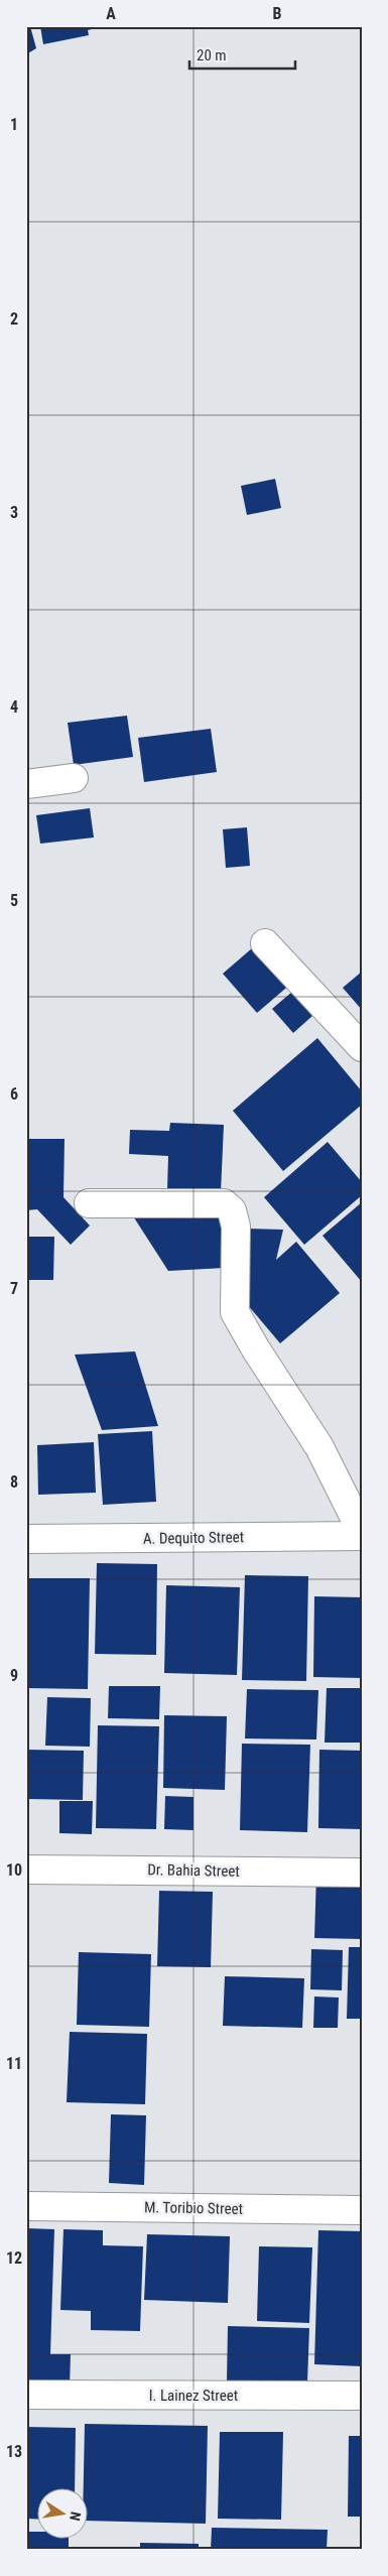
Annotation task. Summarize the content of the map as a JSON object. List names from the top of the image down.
{
  "streets": {
    "street": [
      "A. Dequito Street",
      "Dr. Bahia Street",
      "M. Toribio Street",
      "I. Lainez Street"
    ]
  },
  "scale_bar": "20 m",
  "north": "right",
  "grid": {
    "columns": ["A", "B"],
    "rows": [
      "1",
      "2",
      "3",
      "4",
      "5",
      "6",
      "7",
      "8",
      "9",
      "10",
      "11",
      "12",
      "13"
    ]
  }
}
